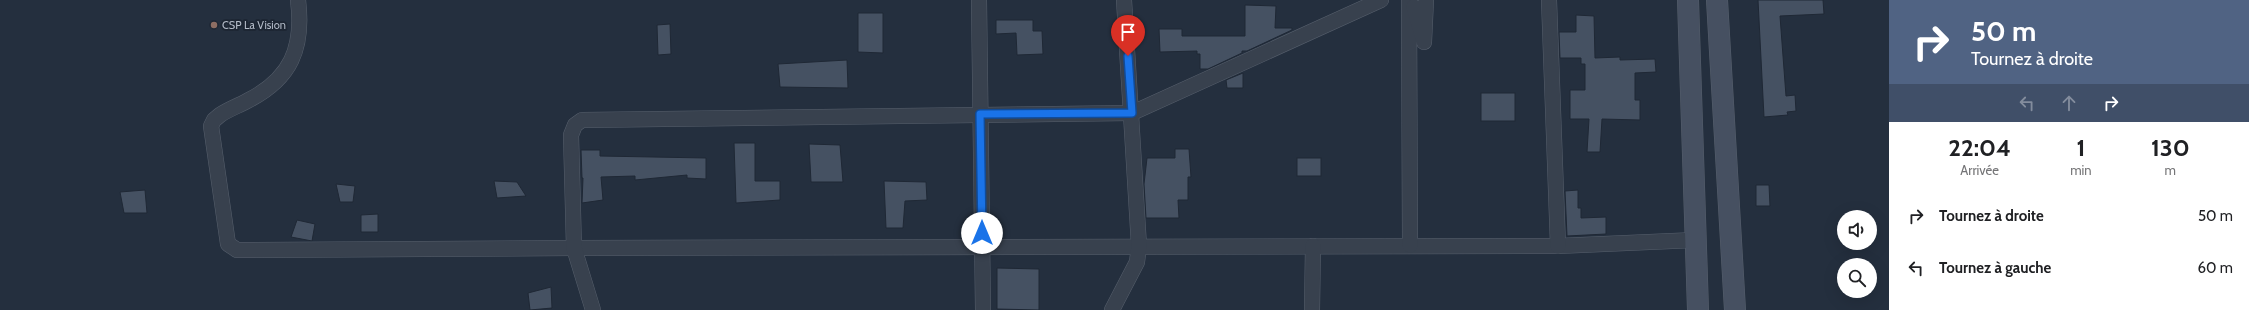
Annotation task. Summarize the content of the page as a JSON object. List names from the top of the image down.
{
  "places": ["CSP La Vision"],
  "page": {
    "turn": ["50 m", "Tournez à droite"],
    "eta": [
      "22:04",
      "Arrivée",
      "1",
      "min",
      "130",
      "m"
    ],
    "list": [
      {
        "name": "Tournez à droite",
        "value": "50 m"
      },
      {
        "name": "Tournez à gauche",
        "value": "60 m"
      }
    ]
  }
}
